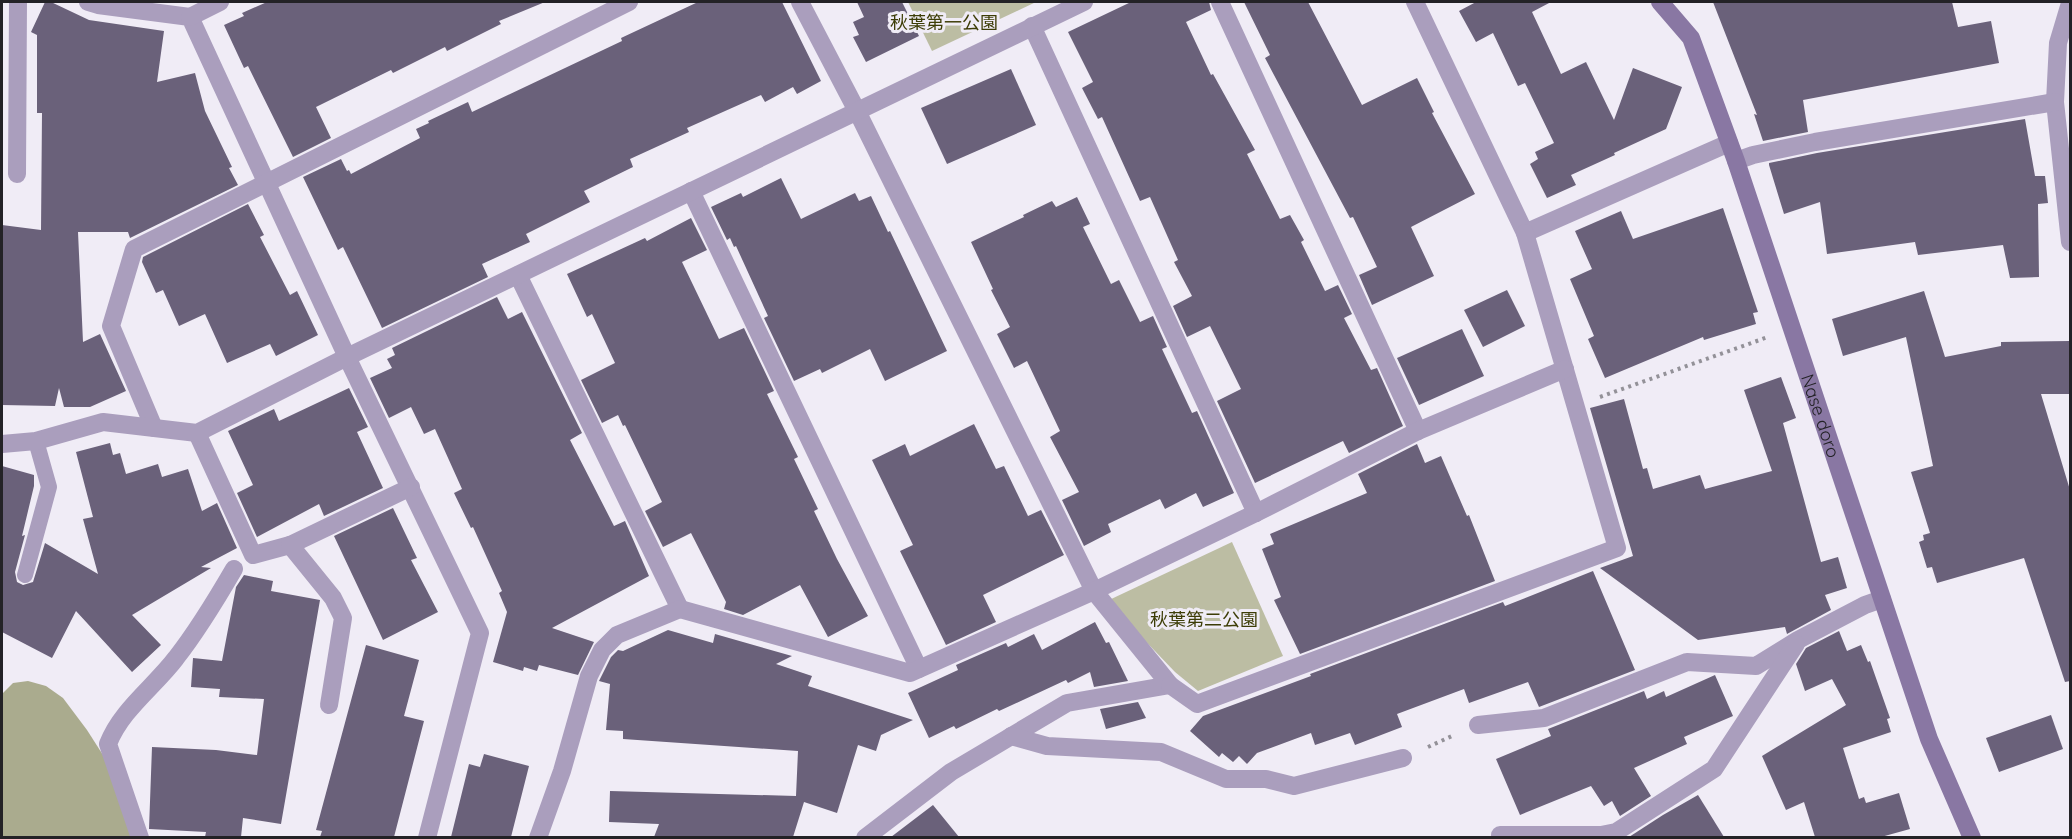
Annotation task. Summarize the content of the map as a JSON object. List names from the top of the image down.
{
  "streets": {
    "street": ["Nase doro"]
  },
  "parks": ["秋葉第一公園", "秋葉第二公園"]
}
